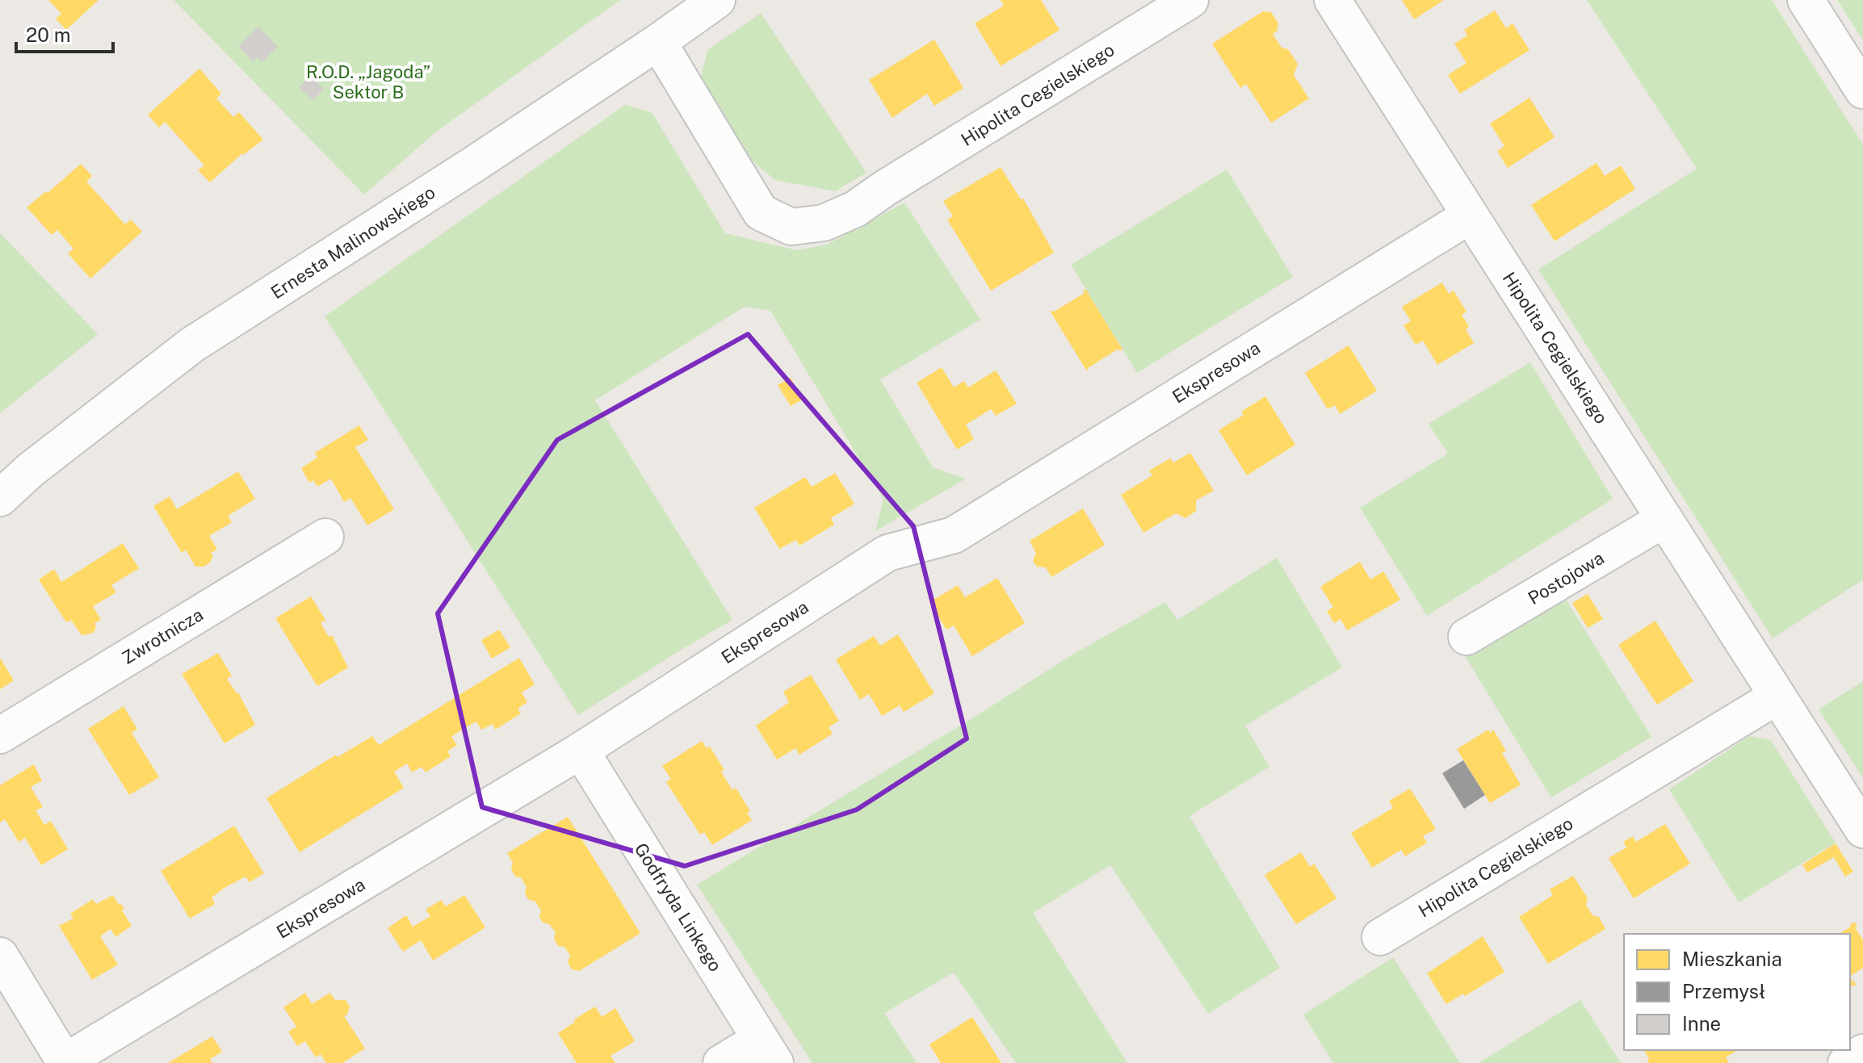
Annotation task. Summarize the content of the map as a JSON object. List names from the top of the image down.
{
  "streets": {
    "street": [
      "Hipolita Cegielskiego",
      "Ernesta Malinowskiego",
      "Ekspresowa",
      "Postojowa",
      "Zwrotnicza",
      "Godfryda Linkego"
    ]
  },
  "crossings": [
    ["Hipolita Cegielskiego", "Ernesta Malinowskiego"],
    ["Hipolita Cegielskiego", "Ekspresowa"],
    ["Hipolita Cegielskiego", "Postojowa"],
    ["Ekspresowa", "Godfryda Linkego"]
  ],
  "parks": ["R.O.D. „Jagoda” Sektor B"],
  "legend": ["Mieszkania", "Przemysł", "Inne"],
  "scale_bar": "20 m"
}
